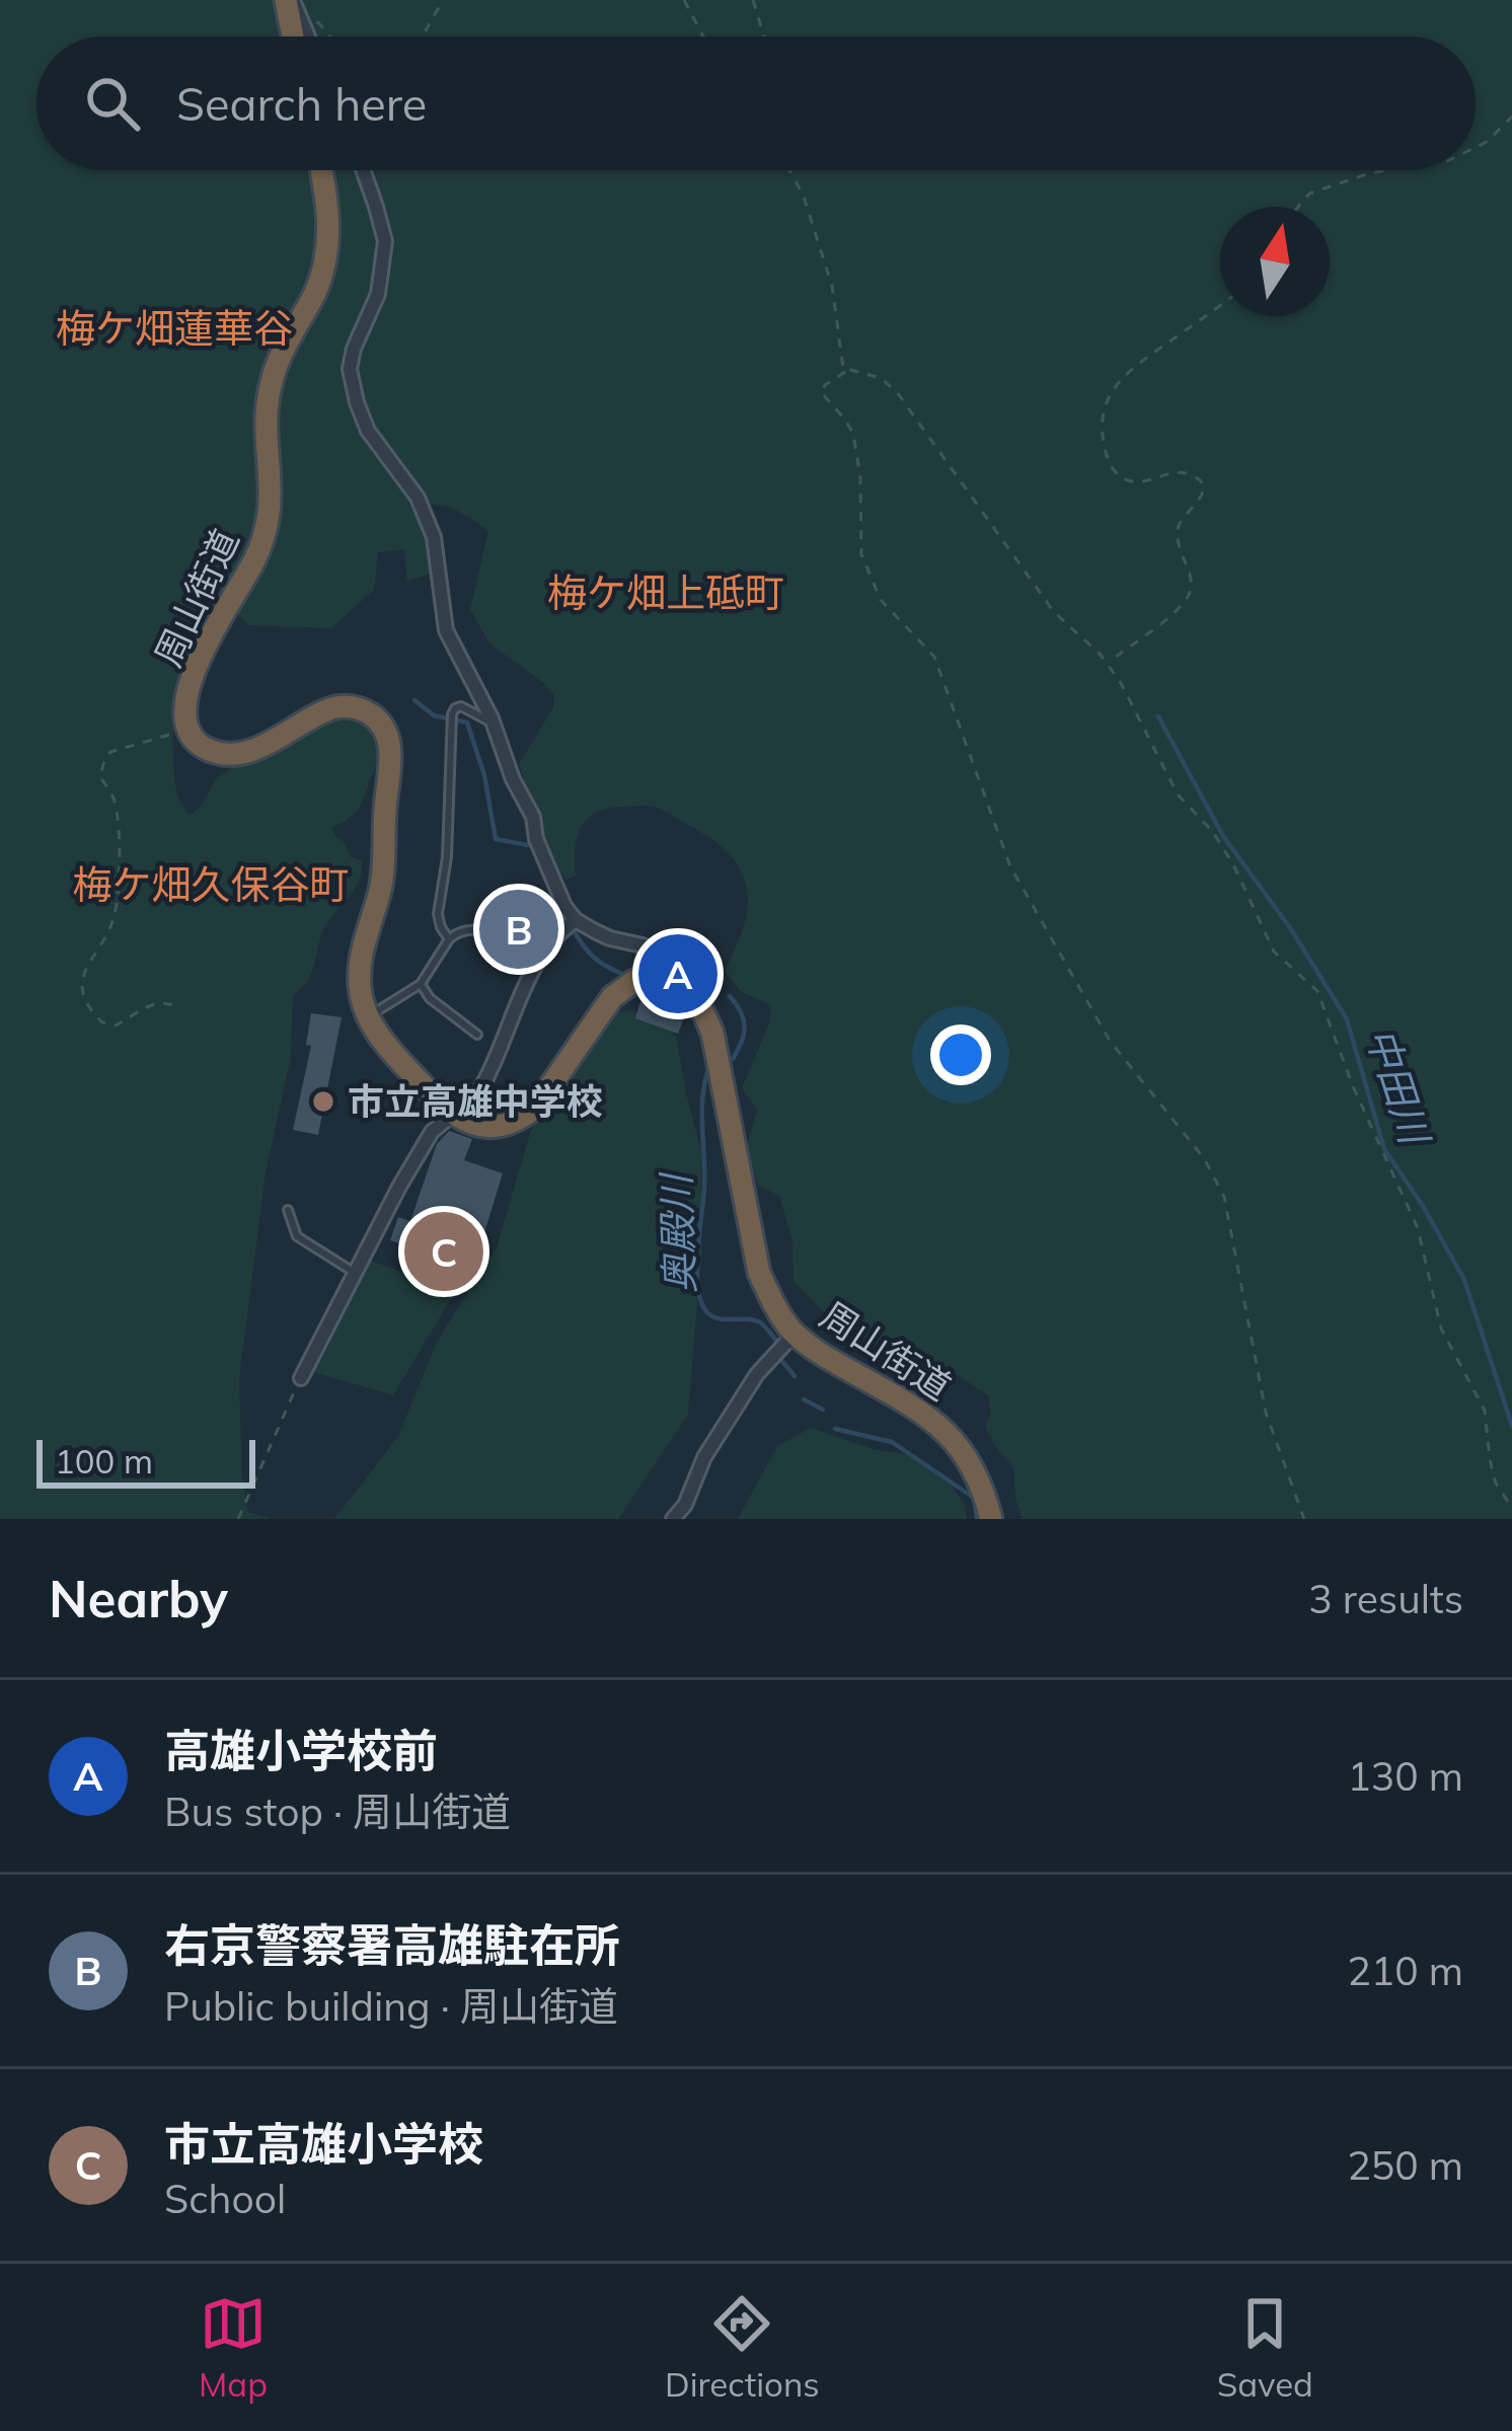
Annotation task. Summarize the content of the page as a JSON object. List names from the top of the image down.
{
  "streets": {
    "highway": ["周山街道"]
  },
  "districts": ["梅ケ畑蓮華谷", "梅ケ畑上砥町", "梅ケ畑久保谷町"],
  "water": ["中田川", "奥殿川"],
  "places": ["市立高雄中学校"],
  "scale_bar": "100 m",
  "north": "top",
  "page": {
    "search": "Search here",
    "pins": ["B", "A", "C"],
    "scale": "100 m",
    "heading": ["Nearby", "3 results"],
    "list": [
      {
        "mark": "A",
        "name": "高雄小学校前",
        "note": "Bus stop · 周山街道",
        "value": "130 m"
      },
      {
        "mark": "B",
        "name": "右京警察署高雄駐在所",
        "note": "Public building · 周山街道",
        "value": "210 m"
      },
      {
        "mark": "C",
        "name": "市立高雄小学校",
        "note": "School",
        "value": "250 m"
      }
    ],
    "nav": ["Map", "Directions", "Saved"]
  }
}
